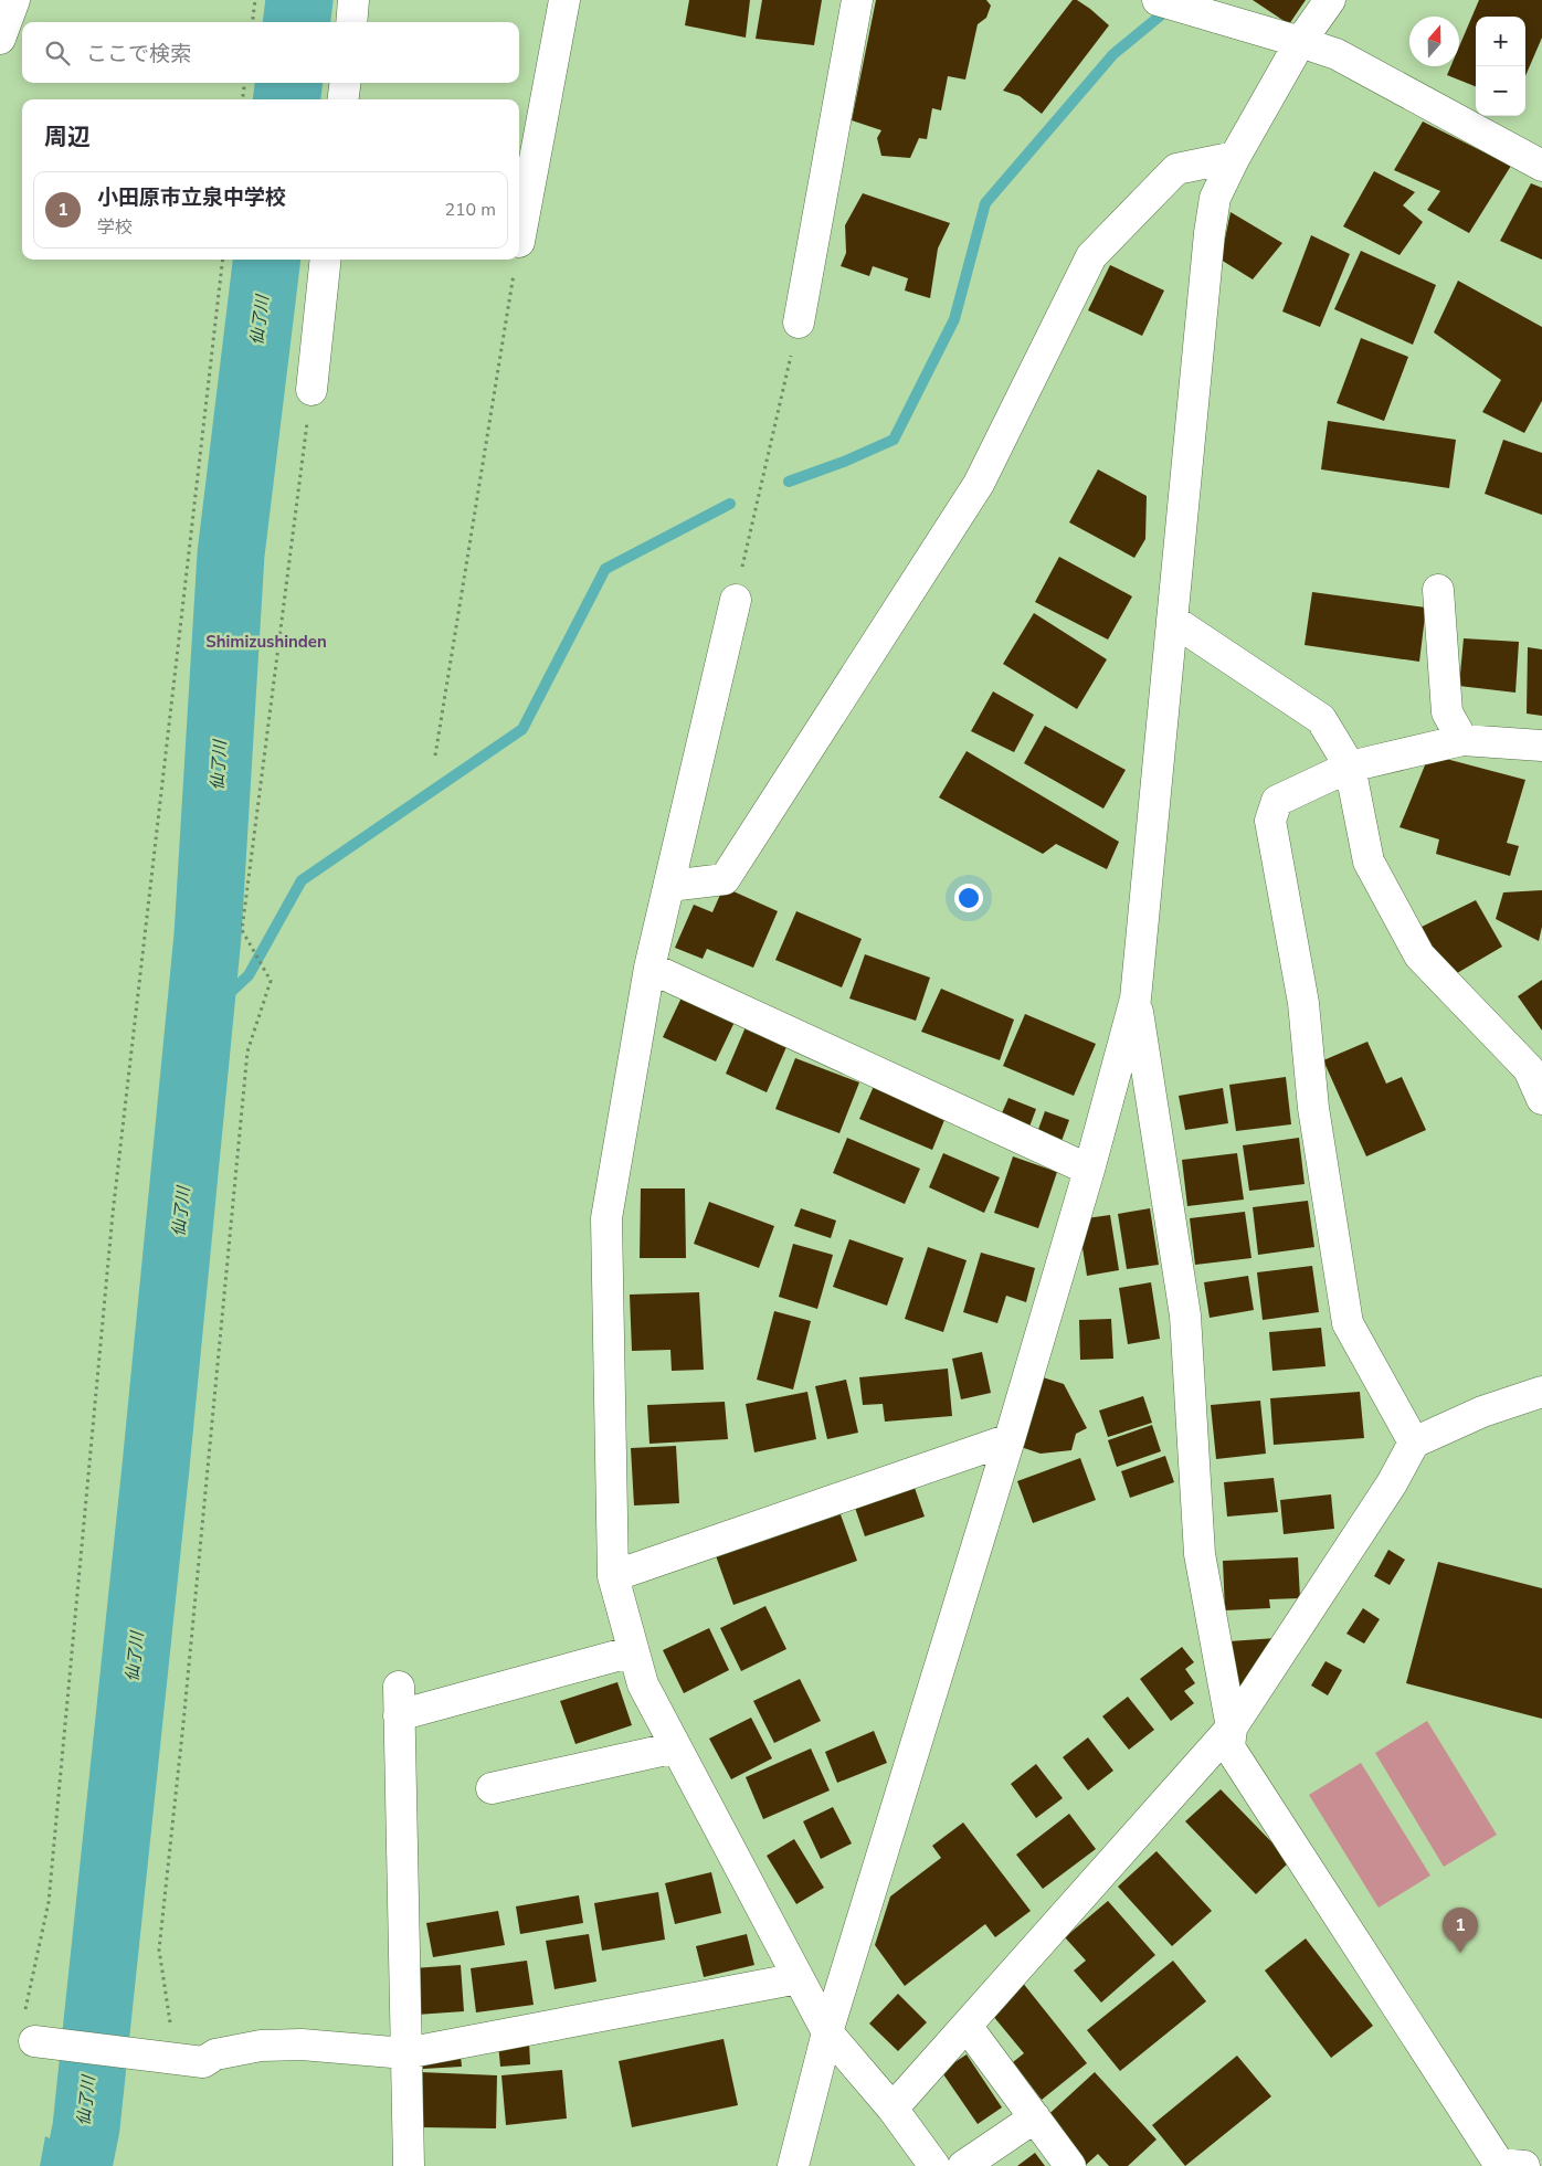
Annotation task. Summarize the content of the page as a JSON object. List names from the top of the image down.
{
  "districts": ["Shimizushinden"],
  "water": ["仙了川"],
  "north": "top",
  "page": {
    "map_buttons": ["+", "−"],
    "search": "ここで検索",
    "heading": "周辺",
    "list": [
      {
        "mark": "1",
        "name": "小田原市立泉中学校",
        "note": "学校",
        "value": "210 m"
      }
    ],
    "pins": "1"
  }
}
